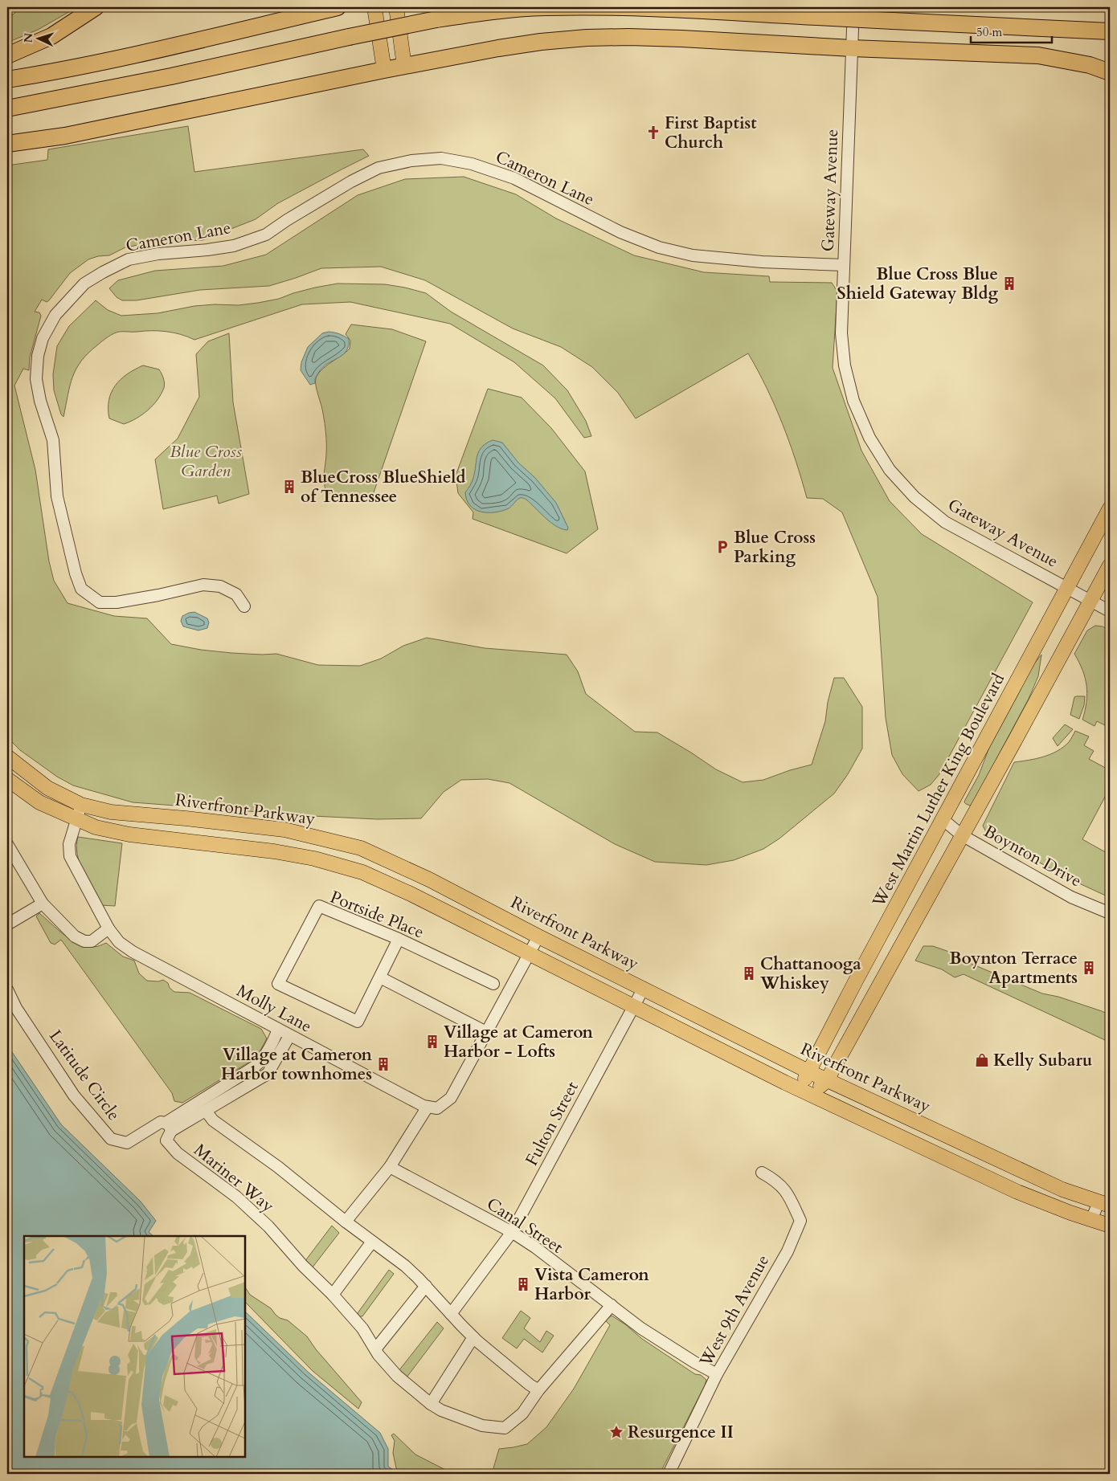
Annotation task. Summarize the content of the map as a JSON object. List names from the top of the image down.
{
  "streets": {
    "main road": ["West Martin Luther King Boulevard", "Riverfront Parkway"],
    "street": [
      "Cameron Lane",
      "Gateway Avenue",
      "Boynton Drive",
      "Portside Place",
      "Molly Lane",
      "Latitude Circle",
      "Fulton Street",
      "Mariner Way",
      "Canal Street",
      "West 9th Avenue"
    ]
  },
  "crossings": [
    ["Cameron Lane", "Gateway Avenue"],
    ["Gateway Avenue", "West Martin Luther King Boulevard"],
    ["West Martin Luther King Boulevard", "Riverfront Parkway"],
    ["West Martin Luther King Boulevard", "Boynton Drive"],
    ["Riverfront Parkway", "Molly Lane"],
    ["Riverfront Parkway", "Fulton Street"],
    ["Molly Lane", "Latitude Circle"],
    ["Latitude Circle", "Mariner Way"],
    ["Fulton Street", "Canal Street"],
    ["Canal Street", "West 9th Avenue"]
  ],
  "parks": ["Blue Cross Garden"],
  "places": {
    "church": ["First Baptist Church"],
    "building": [
      "Blue Cross Blue Shield Gateway Bldg",
      "BlueCross BlueShield of Tennessee",
      "Boynton Terrace Apartments",
      "Chattanooga Whiskey",
      "Village at Cameron Harbor - Lofts",
      "Village at Cameron Harbor townhomes",
      "Vista Cameron Harbor"
    ],
    "parking": ["Blue Cross Parking"],
    "shop": ["Kelly Subaru"],
    "place": ["Resurgence II"]
  },
  "scale_bar": "50 m",
  "north": "left"
}
